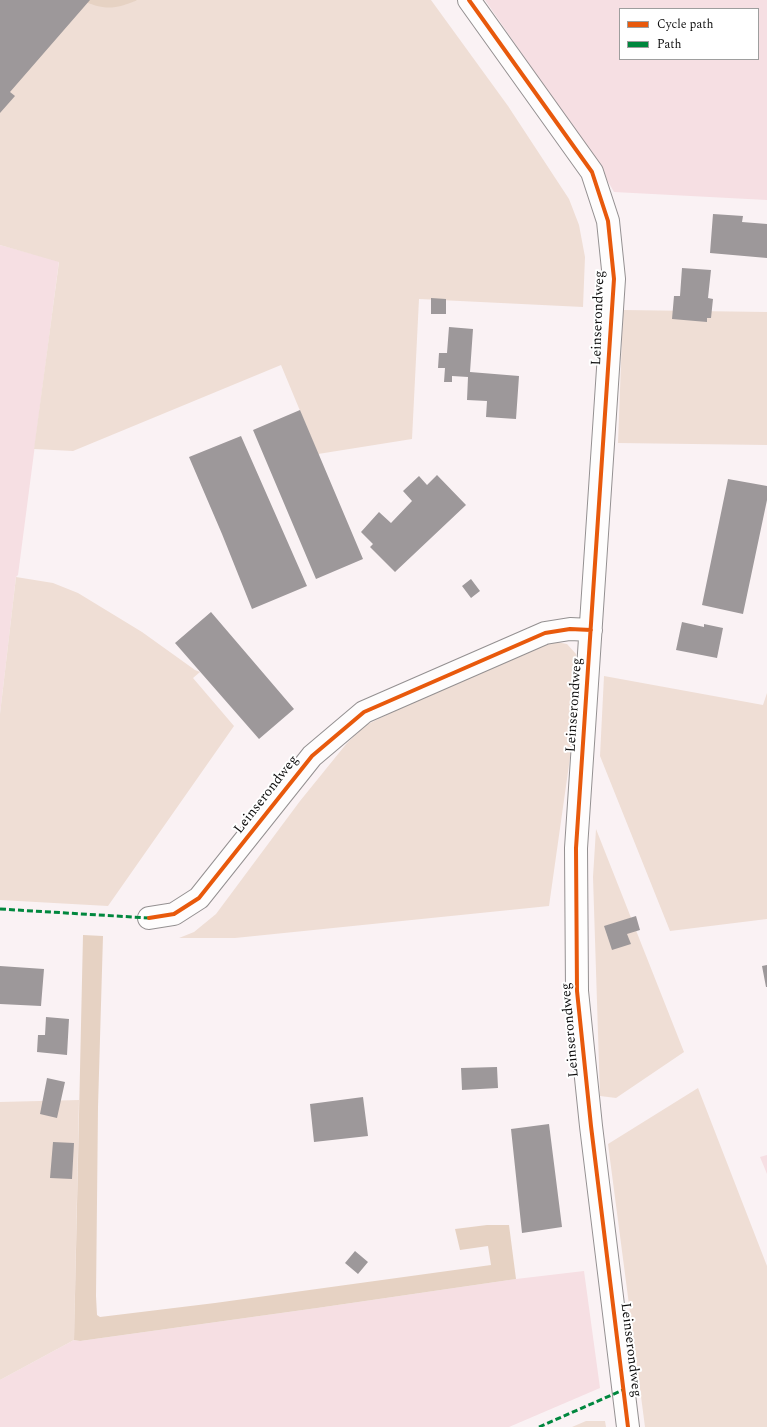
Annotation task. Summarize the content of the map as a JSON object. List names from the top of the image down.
{
  "streets": {
    "street": ["Leinserondweg"]
  },
  "legend": ["Cycle path", "Path"]
}
